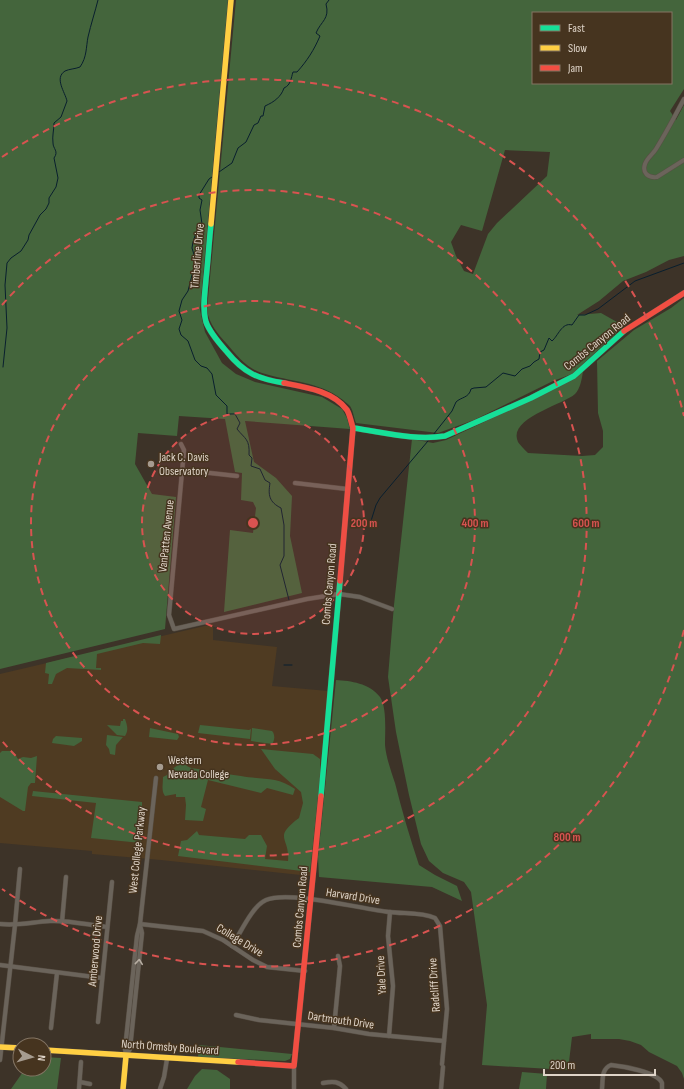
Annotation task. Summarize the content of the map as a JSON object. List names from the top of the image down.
{
  "streets": {
    "street": [
      "Timberline Drive",
      "Combs Canyon Road",
      "VanPatten Avenue",
      "West College Parkway",
      "Harvard Drive",
      "College Drive",
      "Amberwood Drive",
      "Yale Drive",
      "Radcliff Drive",
      "Dartmouth Drive",
      "North Ormsby Boulevard"
    ]
  },
  "crossings": [
    ["Timberline Drive", "Combs Canyon Road"],
    ["Combs Canyon Road", "VanPatten Avenue"],
    ["Combs Canyon Road", "Harvard Drive"],
    ["Combs Canyon Road", "College Drive"],
    ["Combs Canyon Road", "Dartmouth Drive"],
    ["Combs Canyon Road", "North Ormsby Boulevard"],
    ["West College Parkway", "College Drive"],
    ["West College Parkway", "North Ormsby Boulevard"],
    ["Harvard Drive", "College Drive"],
    ["Harvard Drive", "Yale Drive"],
    ["Harvard Drive", "Radcliff Drive"],
    ["Yale Drive", "Dartmouth Drive"],
    ["Radcliff Drive", "Dartmouth Drive"]
  ],
  "places": ["Jack C. Davis Observatory", "Western Nevada College"],
  "legend": ["Fast", "Slow", "Jam"],
  "scale_bar": "200 m",
  "north": "right",
  "rings": [
    "200 m",
    "400 m",
    "600 m",
    "800 m"
  ]
}
